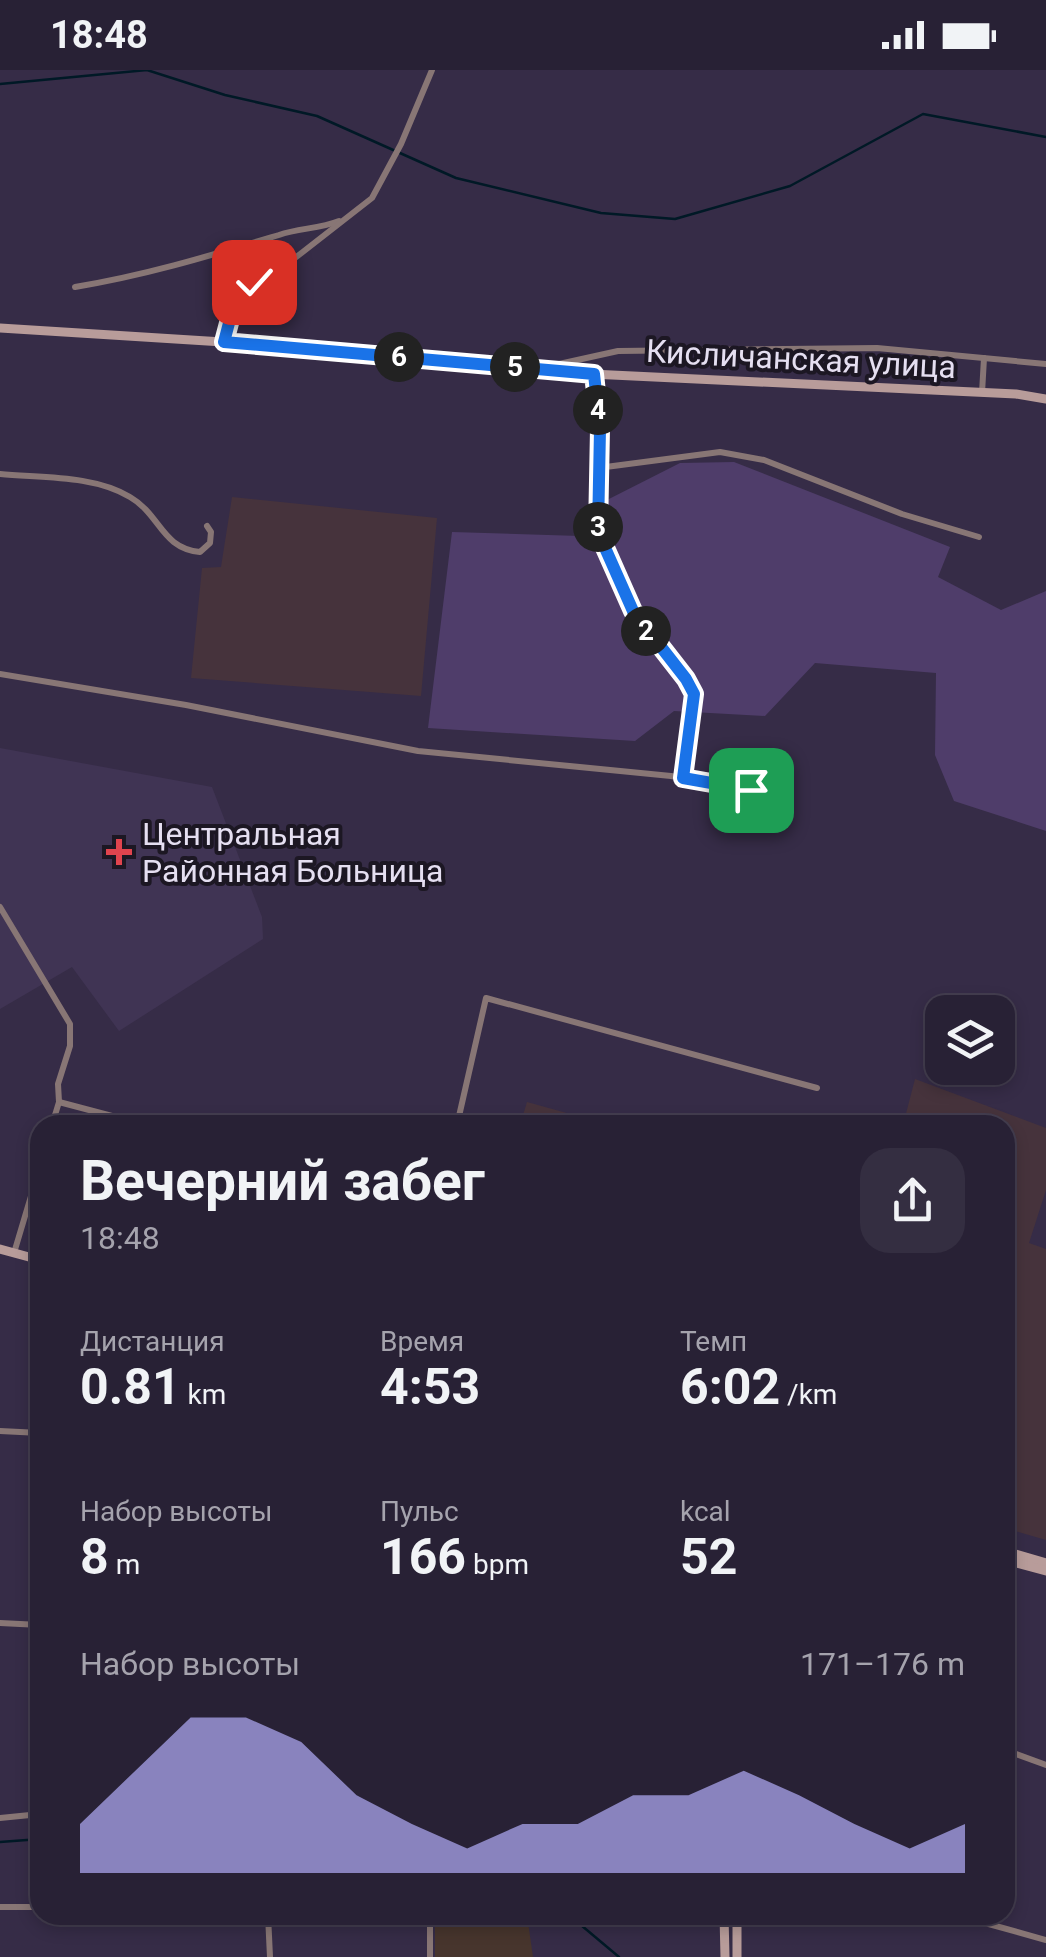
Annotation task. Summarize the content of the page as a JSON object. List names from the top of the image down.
{
  "streets": {
    "street": ["Кисличанская улица"]
  },
  "places": {
    "health": ["Центральная Районная Больница"]
  },
  "page": {
    "status": "18:48",
    "pins": [
      "6",
      "5",
      "4",
      "3",
      "2"
    ],
    "heading": ["Вечерний забег", "18:48"],
    "stats": [
      ["Дистанция", "0.81 km"],
      ["Время", "4:53"],
      ["Темп", "6:02 /km"],
      ["Набор высоты", "8 m"],
      ["Пульс", "166 bpm"],
      ["kcal", "52"]
    ],
    "chart": ["Набор высоты", "171–176 m"]
  }
}
